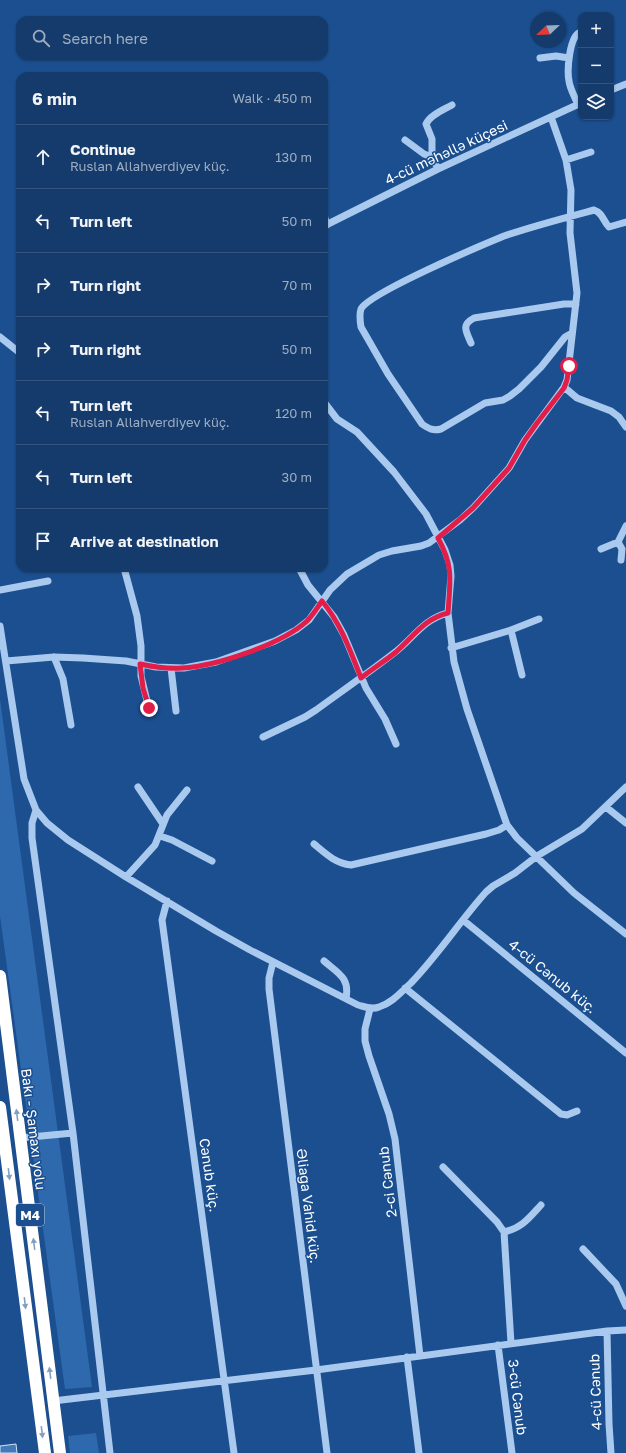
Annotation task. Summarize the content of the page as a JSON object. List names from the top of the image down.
{
  "streets": {
    "highway": ["Bakı - Şamaxı yolu", "M4"],
    "street": [
      "4-cü məhəllə küçesi",
      "4-cü Cənub küç.",
      "Cənub küç.",
      "2-ci Cənub",
      "Əliağa Vahid küç.",
      "4-cü Cənub",
      "3-cü Cənub"
    ]
  },
  "north": "bottom left",
  "page": {
    "map_buttons": ["+", "−"],
    "search": "Search here",
    "heading": ["6 min", "Walk · 450 m"],
    "list": [
      ["Continue", "Ruslan Allahverdiyev küç.", "130 m"],
      ["Turn left", "50 m"],
      ["Turn right", "70 m"],
      ["Turn right", "50 m"],
      ["Turn left", "Ruslan Allahverdiyev küç.", "120 m"],
      ["Turn left", "30 m"],
      "Arrive at destination"
    ]
  }
}
